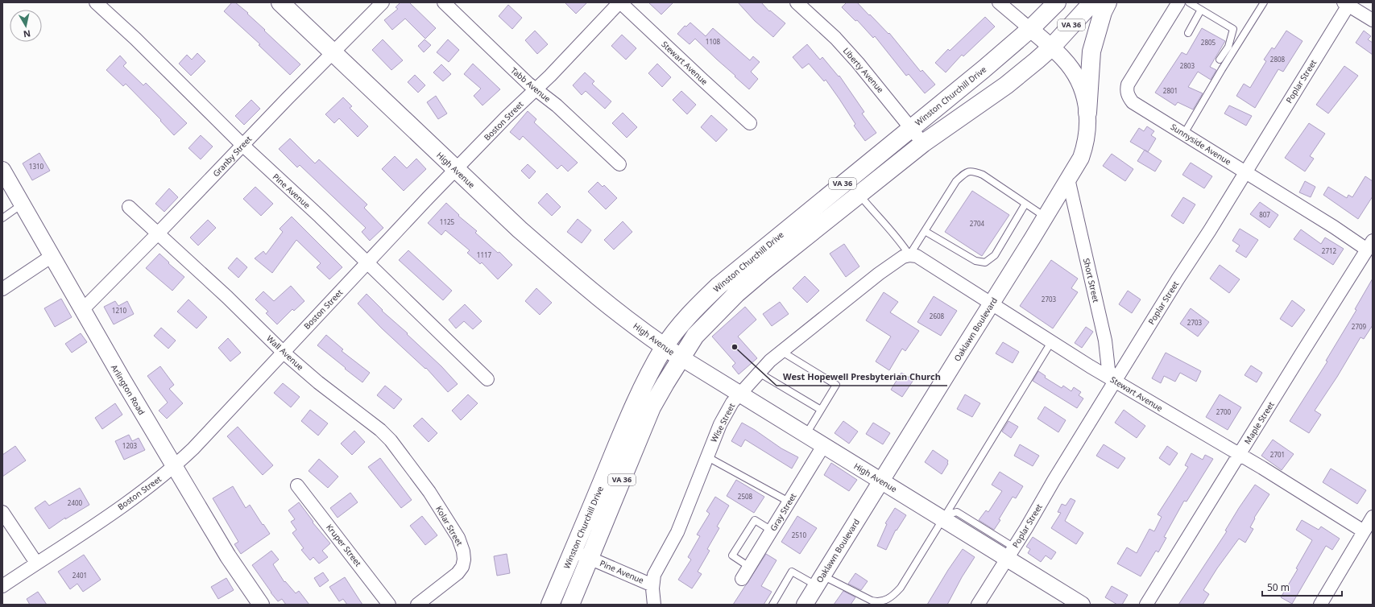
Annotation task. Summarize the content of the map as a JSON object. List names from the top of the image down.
{
  "streets": {
    "main road": ["VA 36", "Winston Churchill Drive", "High Avenue"],
    "street": [
      "Stewart Avenue",
      "Liberty Avenue",
      "Poplar Street",
      "Tabb Avenue",
      "Boston Street",
      "Sunnyside Avenue",
      "Granby Street",
      "Pine Avenue",
      "Short Street",
      "Oaklawn Boulevard",
      "Wall Avenue",
      "Arlington Road",
      "Wise Street",
      "Maple Street",
      "Gray Street",
      "Kolar Street",
      "Kruper Street"
    ]
  },
  "crossings": [
    ["VA 36", "Winston Churchill Drive"],
    ["VA 36", "Oaklawn Boulevard"],
    ["Stewart Avenue", "Poplar Street"],
    ["Stewart Avenue", "Boston Street"],
    ["Stewart Avenue", "Short Street"],
    ["Stewart Avenue", "Oaklawn Boulevard"],
    ["Stewart Avenue", "Wise Street"],
    ["Stewart Avenue", "Maple Street"],
    ["Liberty Avenue", "Winston Churchill Drive"],
    ["Poplar Street", "Sunnyside Avenue"],
    ["Poplar Street", "High Avenue"],
    ["Poplar Street", "Short Street"],
    ["Tabb Avenue", "Boston Street"],
    ["Winston Churchill Drive", "High Avenue"],
    ["Winston Churchill Drive", "Pine Avenue"],
    ["Winston Churchill Drive", "Oaklawn Boulevard"],
    ["Boston Street", "High Avenue"],
    ["Boston Street", "Pine Avenue"],
    ["Boston Street", "Wall Avenue"],
    ["Boston Street", "Arlington Road"],
    ["Sunnyside Avenue", "Maple Street"],
    ["Granby Street", "High Avenue"],
    ["Granby Street", "Pine Avenue"],
    ["Granby Street", "Wall Avenue"],
    ["Granby Street", "Arlington Road"],
    ["High Avenue", "Oaklawn Boulevard"],
    ["High Avenue", "Wise Street"],
    ["High Avenue", "Gray Street"],
    ["Pine Avenue", "Wise Street"],
    ["Short Street", "Oaklawn Boulevard"],
    ["Wall Avenue", "Kolar Street"]
  ],
  "places": ["West Hopewell Presbyterian Church"],
  "house_numbers": [
    "1108",
    "2805",
    "2808",
    "2803",
    "2801",
    "1310",
    "807",
    "1125",
    "2704",
    "2712",
    "1117",
    "2703",
    "1210",
    "2608",
    "2703",
    "2709",
    "2700",
    "1203",
    "2701",
    "2508",
    "2400",
    "2510",
    "2401"
  ],
  "scale_bar": "50 m",
  "north": "bottom"
}
